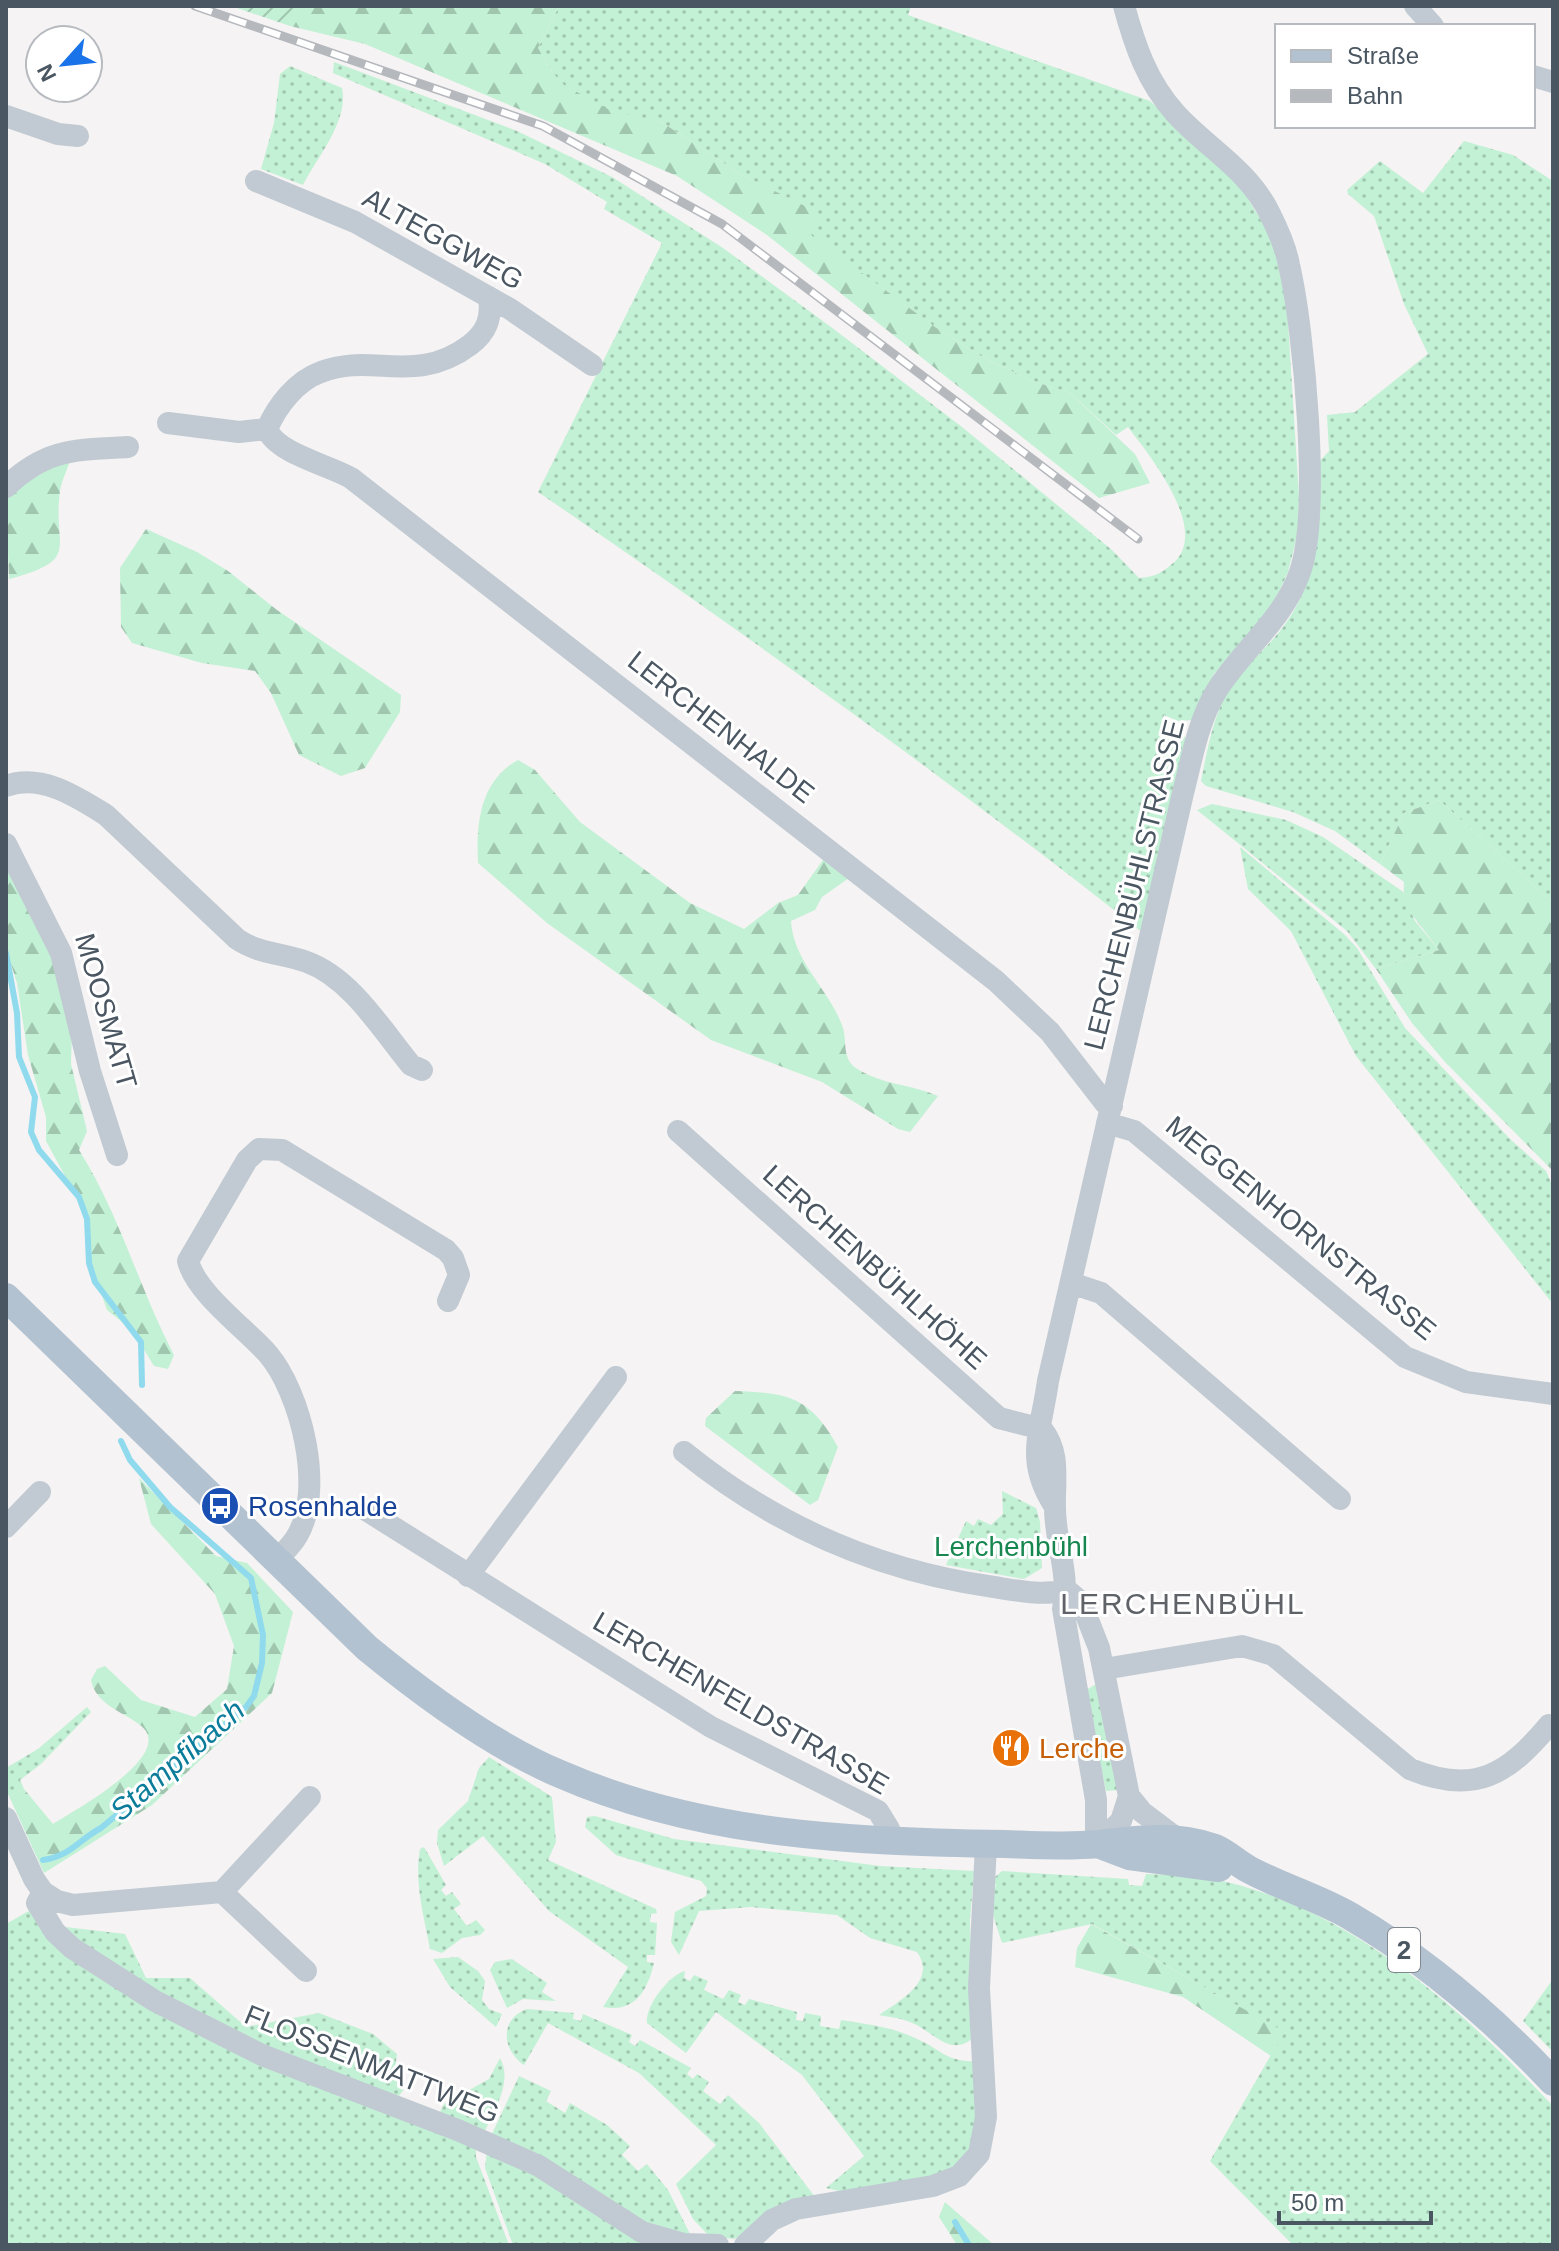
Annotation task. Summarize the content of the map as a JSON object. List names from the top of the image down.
{
  "streets": {
    "main road": ["2"],
    "street": [
      "ALTEGGWEG",
      "LERCHENHALDE",
      "LERCHENBÜHLSTRASSE",
      "MOOSMATT",
      "MEGGENHORNSTRASSE",
      "LERCHENBÜHLHÖHE",
      "LERCHENFELDSTRASSE",
      "FLOSSENMATTWEG"
    ]
  },
  "crossings": [
    ["LERCHENHALDE", "LERCHENBÜHLSTRASSE"],
    ["LERCHENHALDE", "MEGGENHORNSTRASSE"],
    ["LERCHENBÜHLSTRASSE", "MEGGENHORNSTRASSE"],
    ["LERCHENBÜHLSTRASSE", "LERCHENBÜHLHÖHE"],
    ["LERCHENBÜHLSTRASSE", "2"],
    ["LERCHENFELDSTRASSE", "2"]
  ],
  "districts": ["LERCHENBÜHL"],
  "water": ["Stampfibach"],
  "parks": ["Lerchenbühl"],
  "places": {
    "bus stop": ["Rosenhalde"],
    "restaurant": ["Lerche"]
  },
  "legend": ["Straße", "Bahn"],
  "scale_bar": "50 m",
  "north": "bottom left"
}
